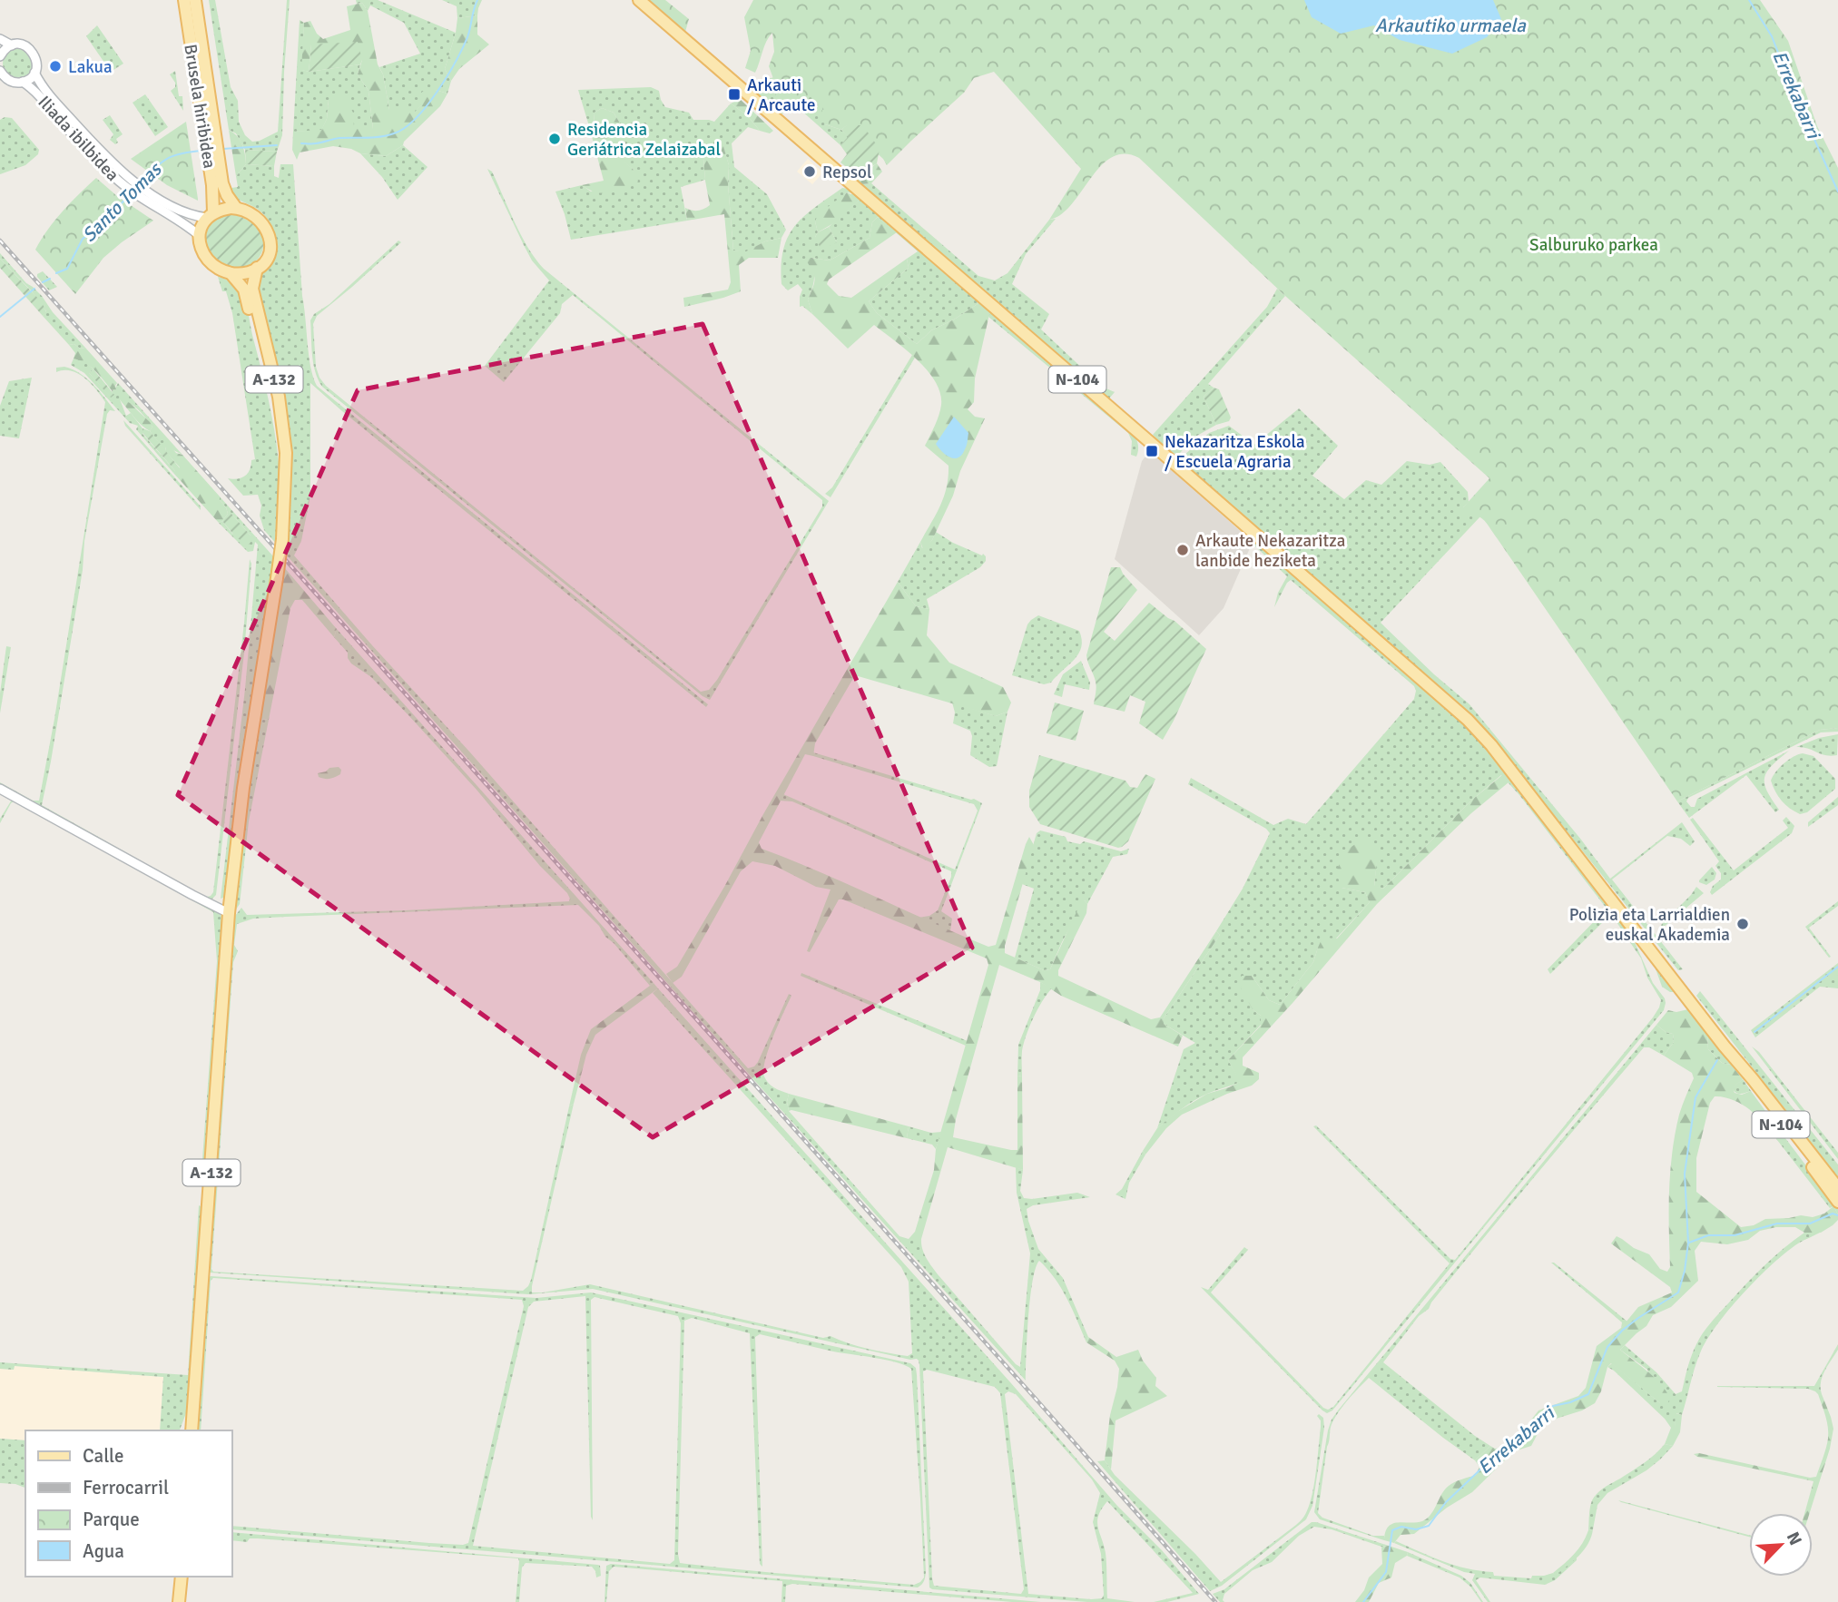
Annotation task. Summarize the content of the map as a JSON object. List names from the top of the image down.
{
  "streets": {
    "main road": ["Brusela hiribidea", "A-132", "N-104"],
    "street": ["Iliada ibilbidea"]
  },
  "crossings": [
    ["Brusela hiribidea", "Iliada ibilbidea"],
    ["Brusela hiribidea", "A-132"],
    ["Iliada ibilbidea", "A-132"]
  ],
  "water": ["Arkautiko urmaela", "Errekabarri", "Santo Tomas"],
  "parks": ["Salburuko parkea"],
  "places": {
    "other": [
      "Lakua",
      "Residencia Geriátrica Zelaizabal",
      "Repsol",
      "Arkaute Nekazaritza lanbide heziketa",
      "Polizia eta Larrialdien euskal Akademia"
    ],
    "transit": ["Arkauti / Arcaute", "Nekazaritza Eskola / Escuela Agraria"]
  },
  "legend": [
    "Calle",
    "Ferrocarril",
    "Parque",
    "Agua"
  ],
  "north": "top right"
}
